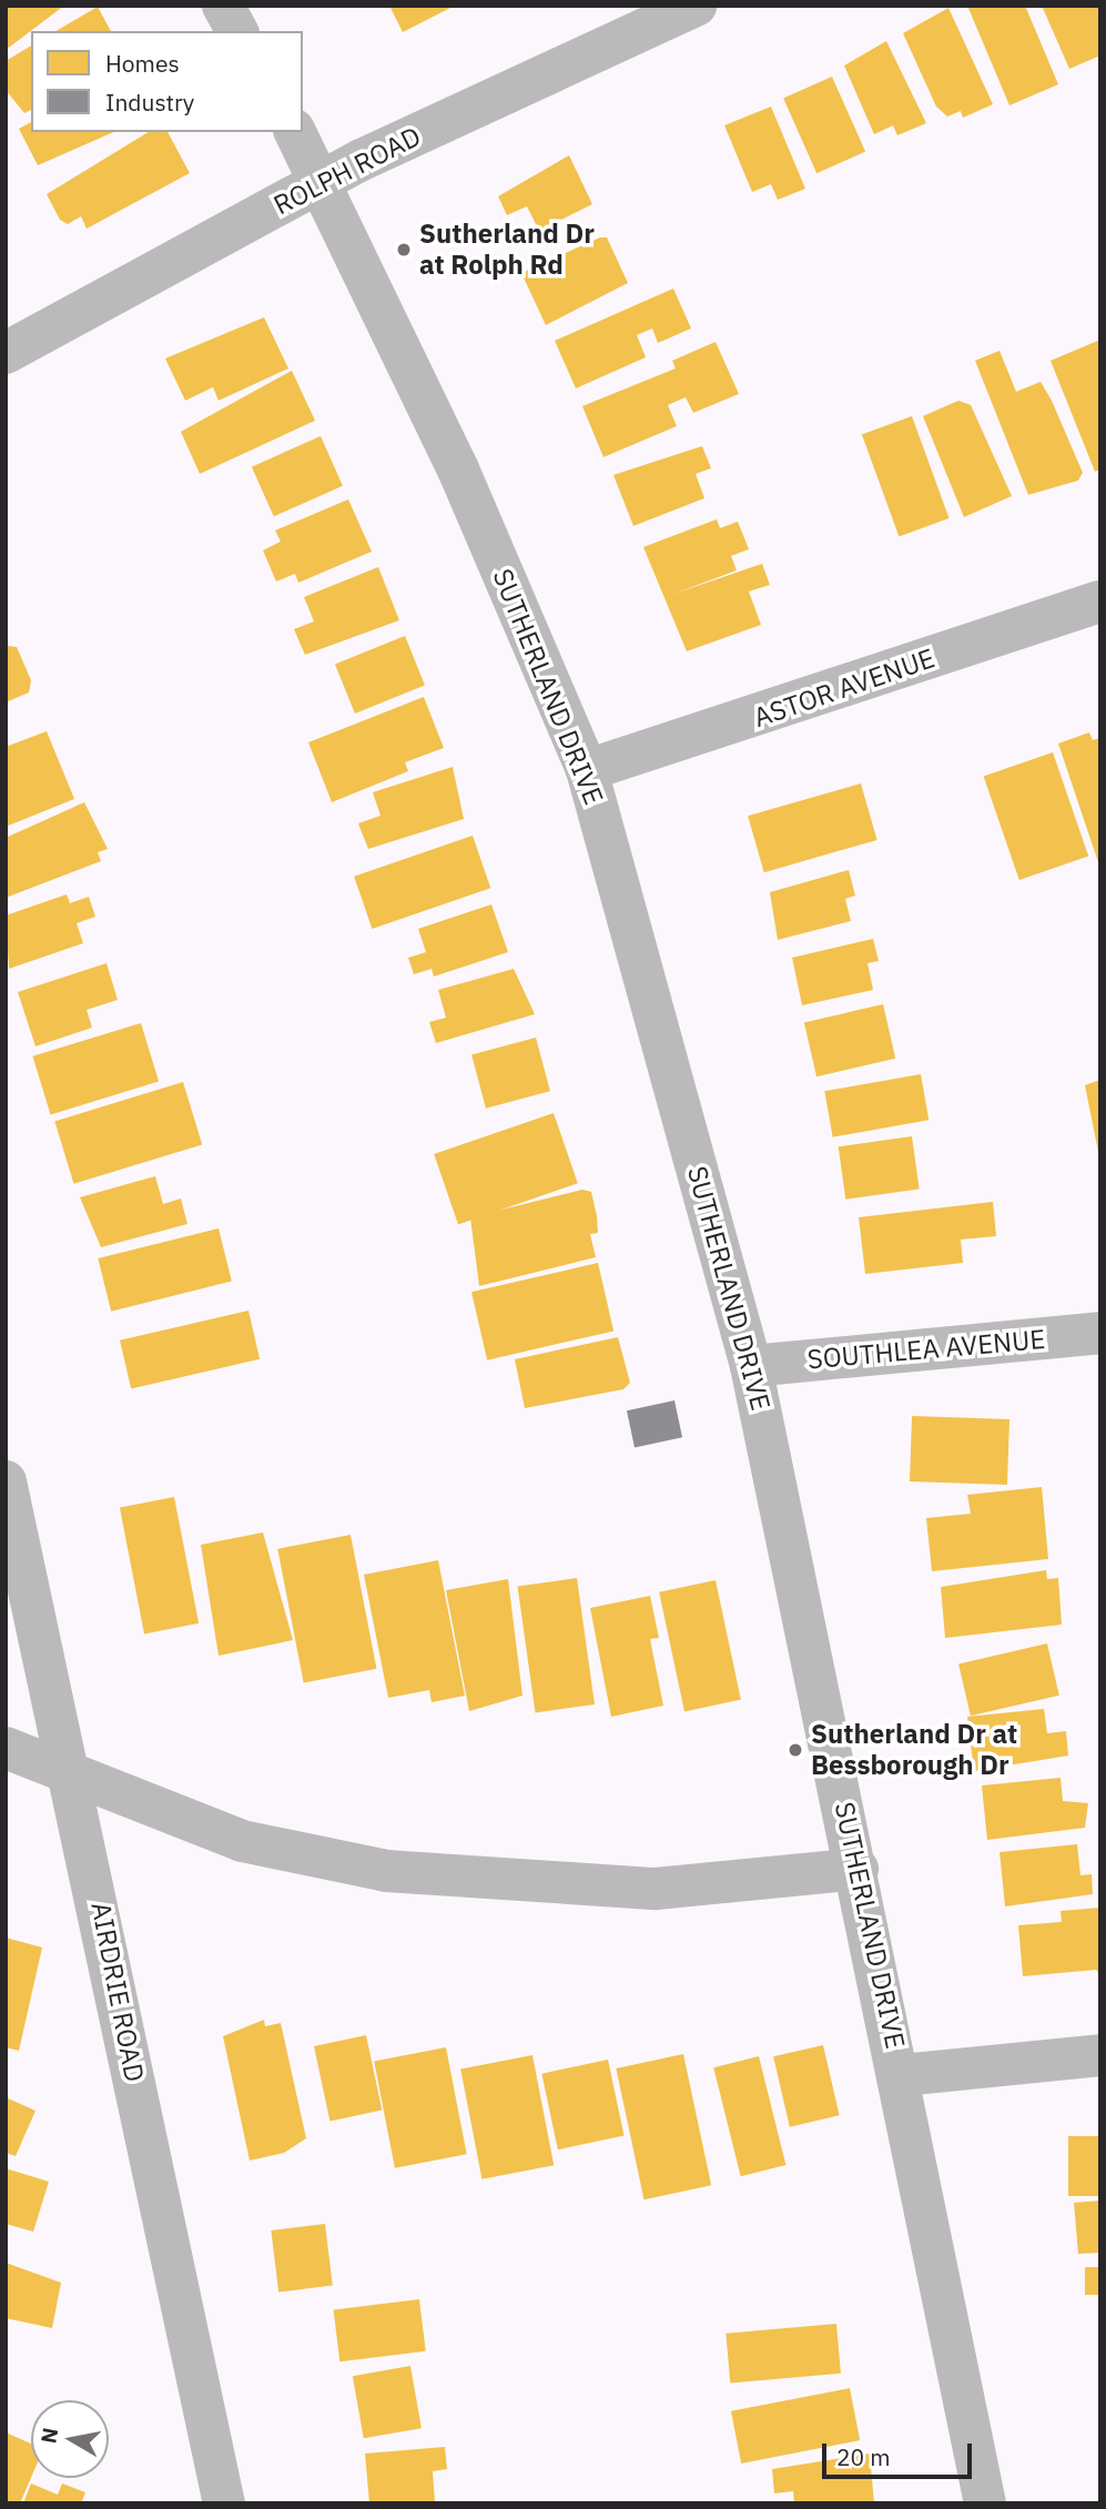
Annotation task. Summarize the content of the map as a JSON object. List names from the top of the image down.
{
  "streets": {
    "street": [
      "ROLPH ROAD",
      "SUTHERLAND DRIVE",
      "ASTOR AVENUE",
      "SOUTHLEA AVENUE",
      "AIRDRIE ROAD"
    ]
  },
  "crossings": [
    ["ROLPH ROAD", "SUTHERLAND DRIVE"],
    ["SUTHERLAND DRIVE", "ASTOR AVENUE"],
    ["SUTHERLAND DRIVE", "SOUTHLEA AVENUE"]
  ],
  "places": ["Sutherland Dr at Rolph Rd", "Sutherland Dr at Bessborough Dr"],
  "legend": ["Homes", "Industry"],
  "scale_bar": "20 m",
  "north": "left"
}
